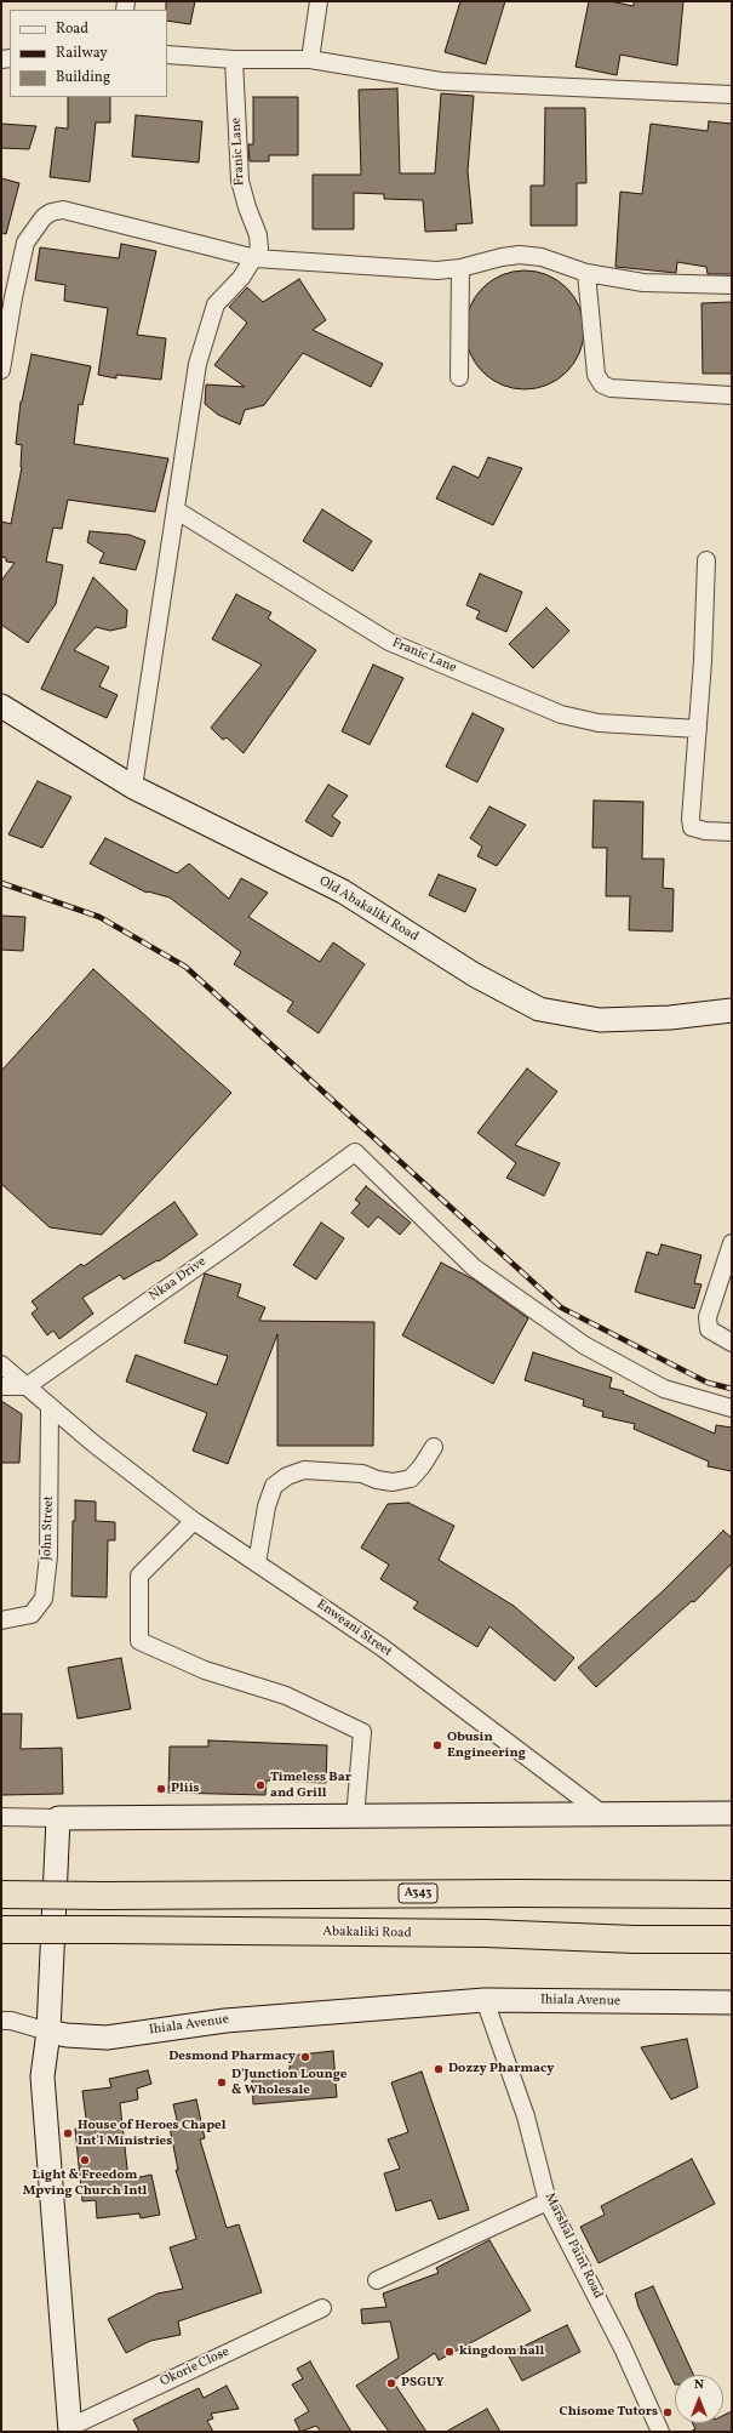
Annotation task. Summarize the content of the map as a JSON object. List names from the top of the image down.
{
  "streets": {
    "highway": ["A343", "Abakaliki Road"],
    "main road": ["Old Abakaliki Road", "Ihiala Avenue"],
    "street": [
      "Franic Lane",
      "Nkaa Drive",
      "John Street",
      "Enweani Street",
      "Marshal Paint Road",
      "Okorie Close"
    ]
  },
  "crossings": [
    ["Franic Lane", "Old Abakaliki Road"],
    ["Nkaa Drive", "Enweani Street"],
    ["John Street", "Enweani Street"],
    ["Ihiala Avenue", "Marshal Paint Road"]
  ],
  "places": [
    "Obusin Engineering",
    "Timeless Bar and Grill",
    "Pliis",
    "Desmond Pharmacy",
    "Dozzy Pharmacy",
    "D'Junction Lounge & Wholesale",
    "House of Heroes Chapel Int'l Ministries",
    "Light & Freedom Mpving Church Intl",
    "kingdom hall",
    "PSGUY",
    "Chisome Tutors"
  ],
  "legend": ["Road", "Railway", "Building"],
  "north": "top"
}
